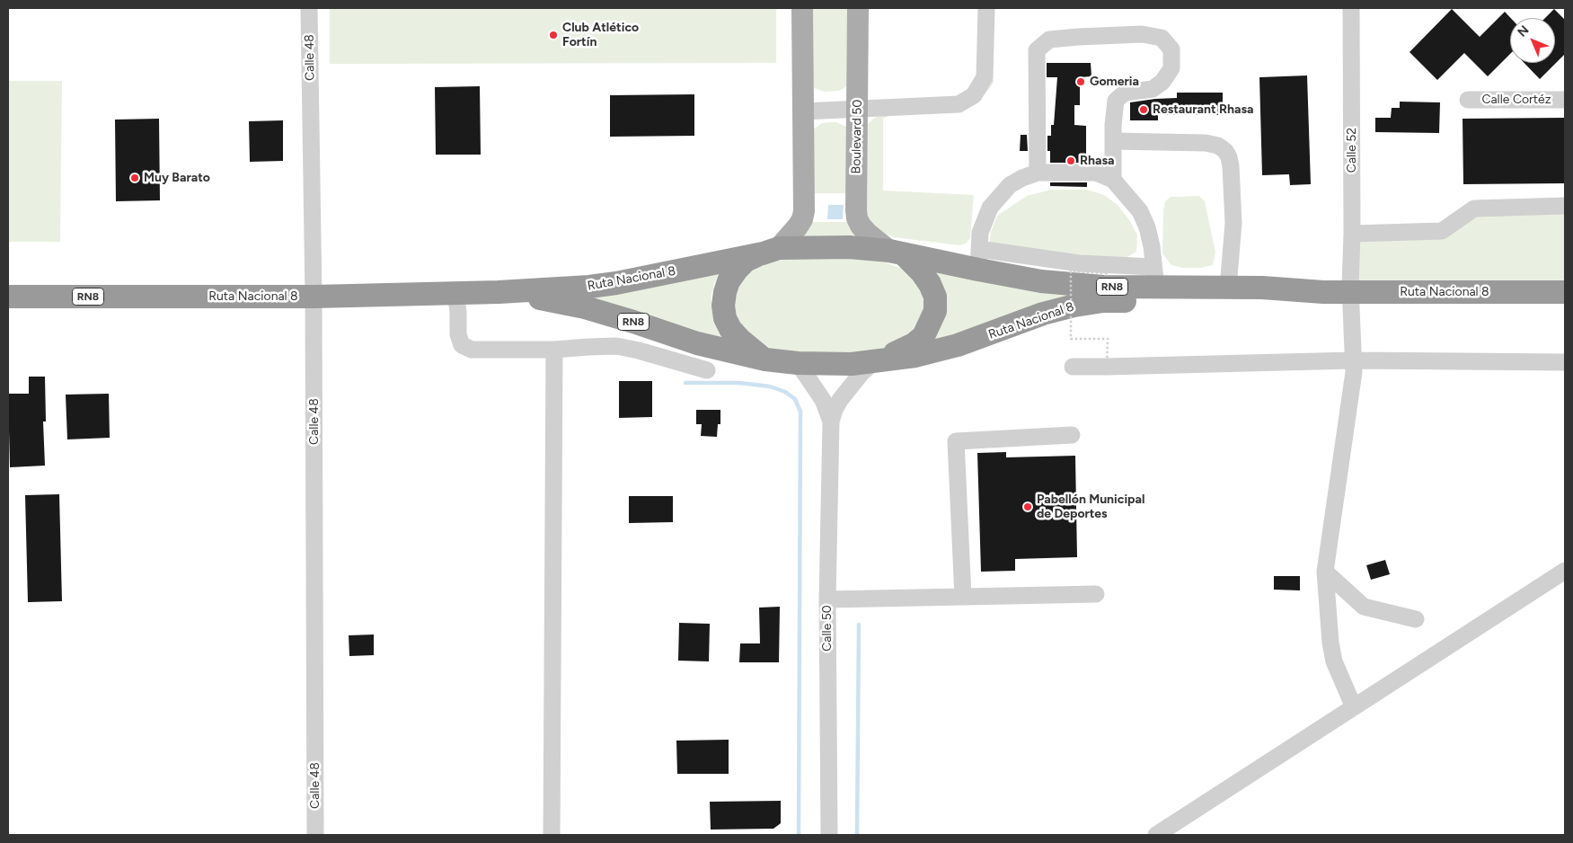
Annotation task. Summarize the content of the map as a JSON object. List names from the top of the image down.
{
  "streets": {
    "highway": ["Ruta Nacional 8", "RN8"],
    "main road": ["Boulevard 50"],
    "street": [
      "Calle 48",
      "Calle Cortéz",
      "Calle 52",
      "Calle 50"
    ]
  },
  "crossings": [
    ["Calle 48", "Ruta Nacional 8"],
    ["Boulevard 50", "Ruta Nacional 8"],
    ["Calle 52", "Ruta Nacional 8"],
    ["Ruta Nacional 8", "Calle 50"]
  ],
  "places": [
    "Club Atlético Fortín",
    "Gomeria",
    "Restaurant Rhasa",
    "Rhasa",
    "Muy Barato",
    "Pabellón Municipal de Deportes"
  ],
  "north": "top left"
}
